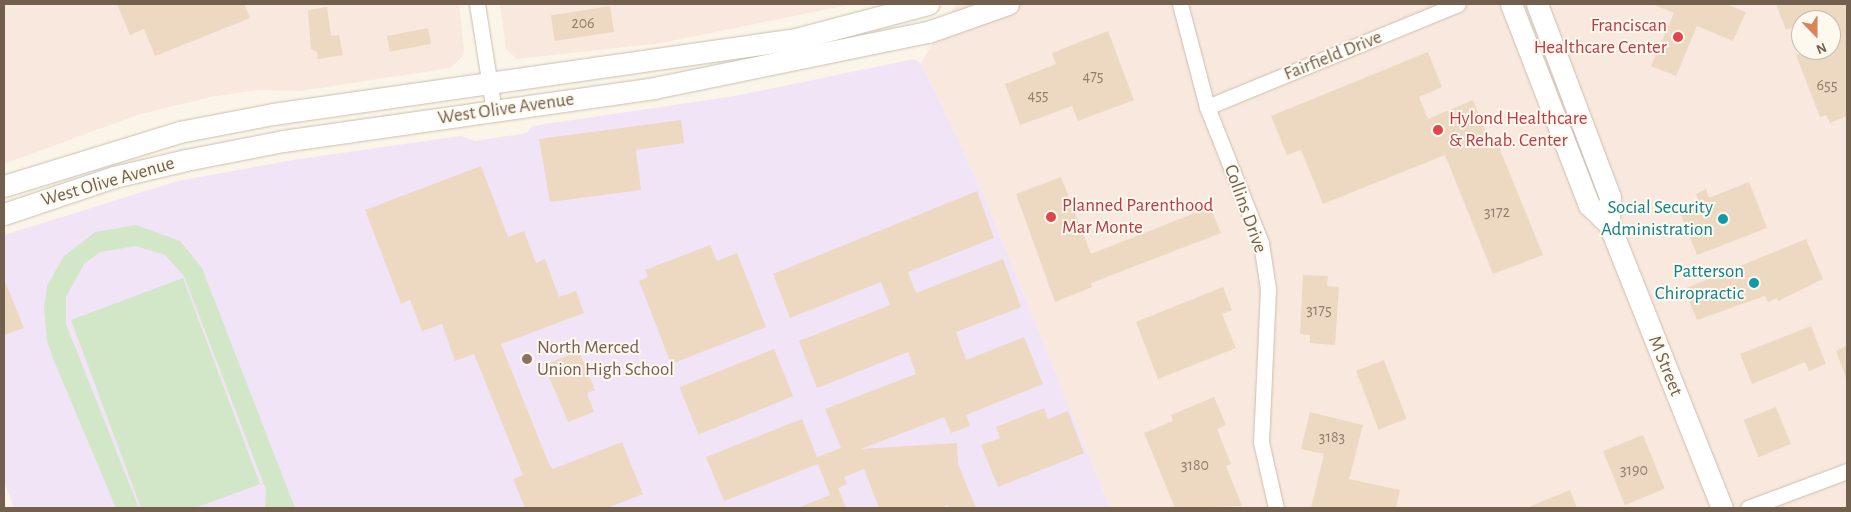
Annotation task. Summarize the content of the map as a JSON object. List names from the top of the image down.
{
  "streets": {
    "main road": ["West Olive Avenue", "M Street"],
    "street": ["Fairfield Drive", "Collins Drive"]
  },
  "crossings": [
    ["Fairfield Drive", "Collins Drive"]
  ],
  "places": [
    "Franciscan Healthcare Center",
    "Hylond Healthcare & Rehab. Center",
    "Planned Parenthood Mar Monte",
    "Social Security Administration",
    "Patterson Chiropractic",
    "North Merced Union High School"
  ],
  "house_numbers": [
    "206",
    "475",
    "655",
    "455",
    "3172",
    "3175",
    "3183",
    "3180",
    "3190"
  ],
  "north": "bottom"
}
